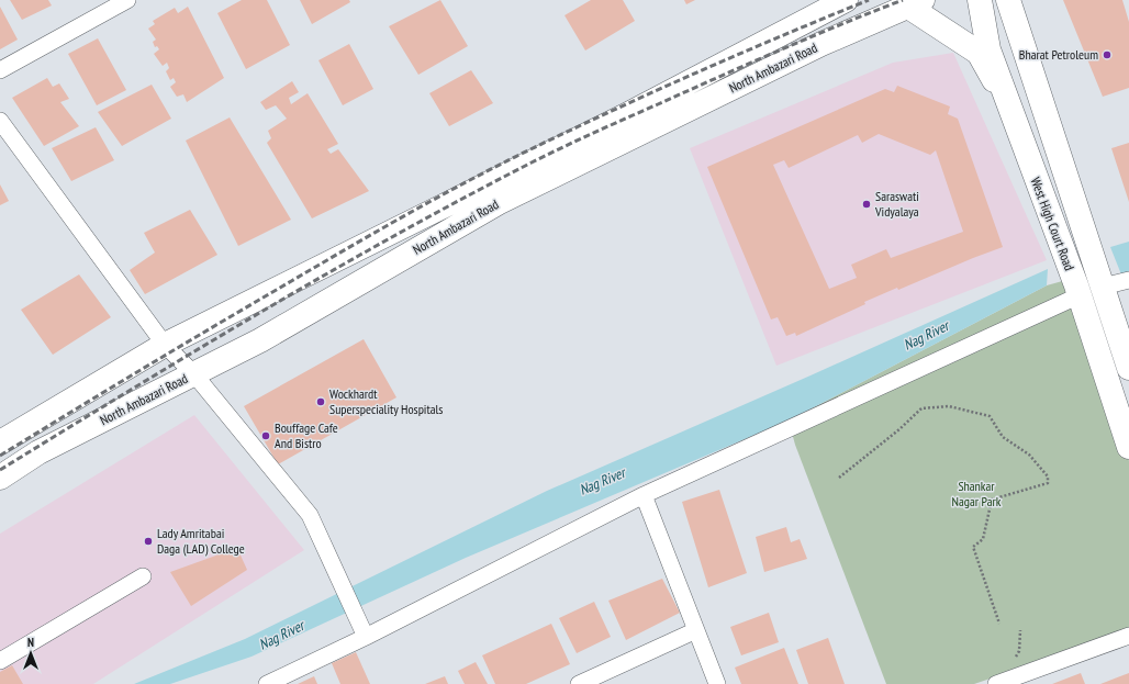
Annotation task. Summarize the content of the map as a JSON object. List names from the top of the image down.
{
  "streets": {
    "main road": ["North Ambazari Road", "West High Court Road"]
  },
  "water": ["Nag River"],
  "parks": ["Shankar Nagar Park"],
  "places": [
    "Bharat Petroleum",
    "Saraswati Vidyalaya",
    "Wockhardt Superspeciality Hospitals",
    "Bouffage Cafe And Bistro",
    "Lady Amritabai Daga (LAD) College"
  ],
  "north": "top"
}
